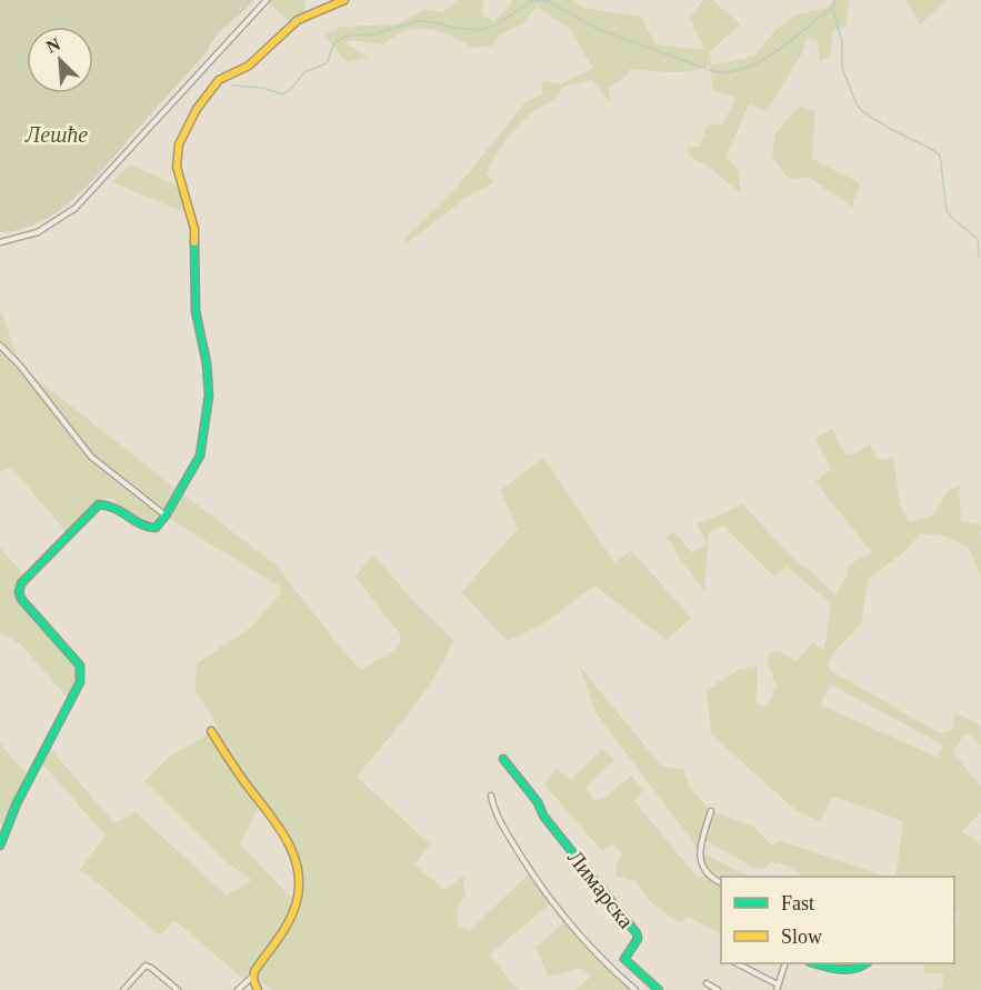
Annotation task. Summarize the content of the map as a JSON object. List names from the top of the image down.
{
  "streets": {
    "street": ["Лимарска"]
  },
  "parks": ["Лешће"],
  "legend": ["Fast", "Slow"],
  "north": "top left"
}
